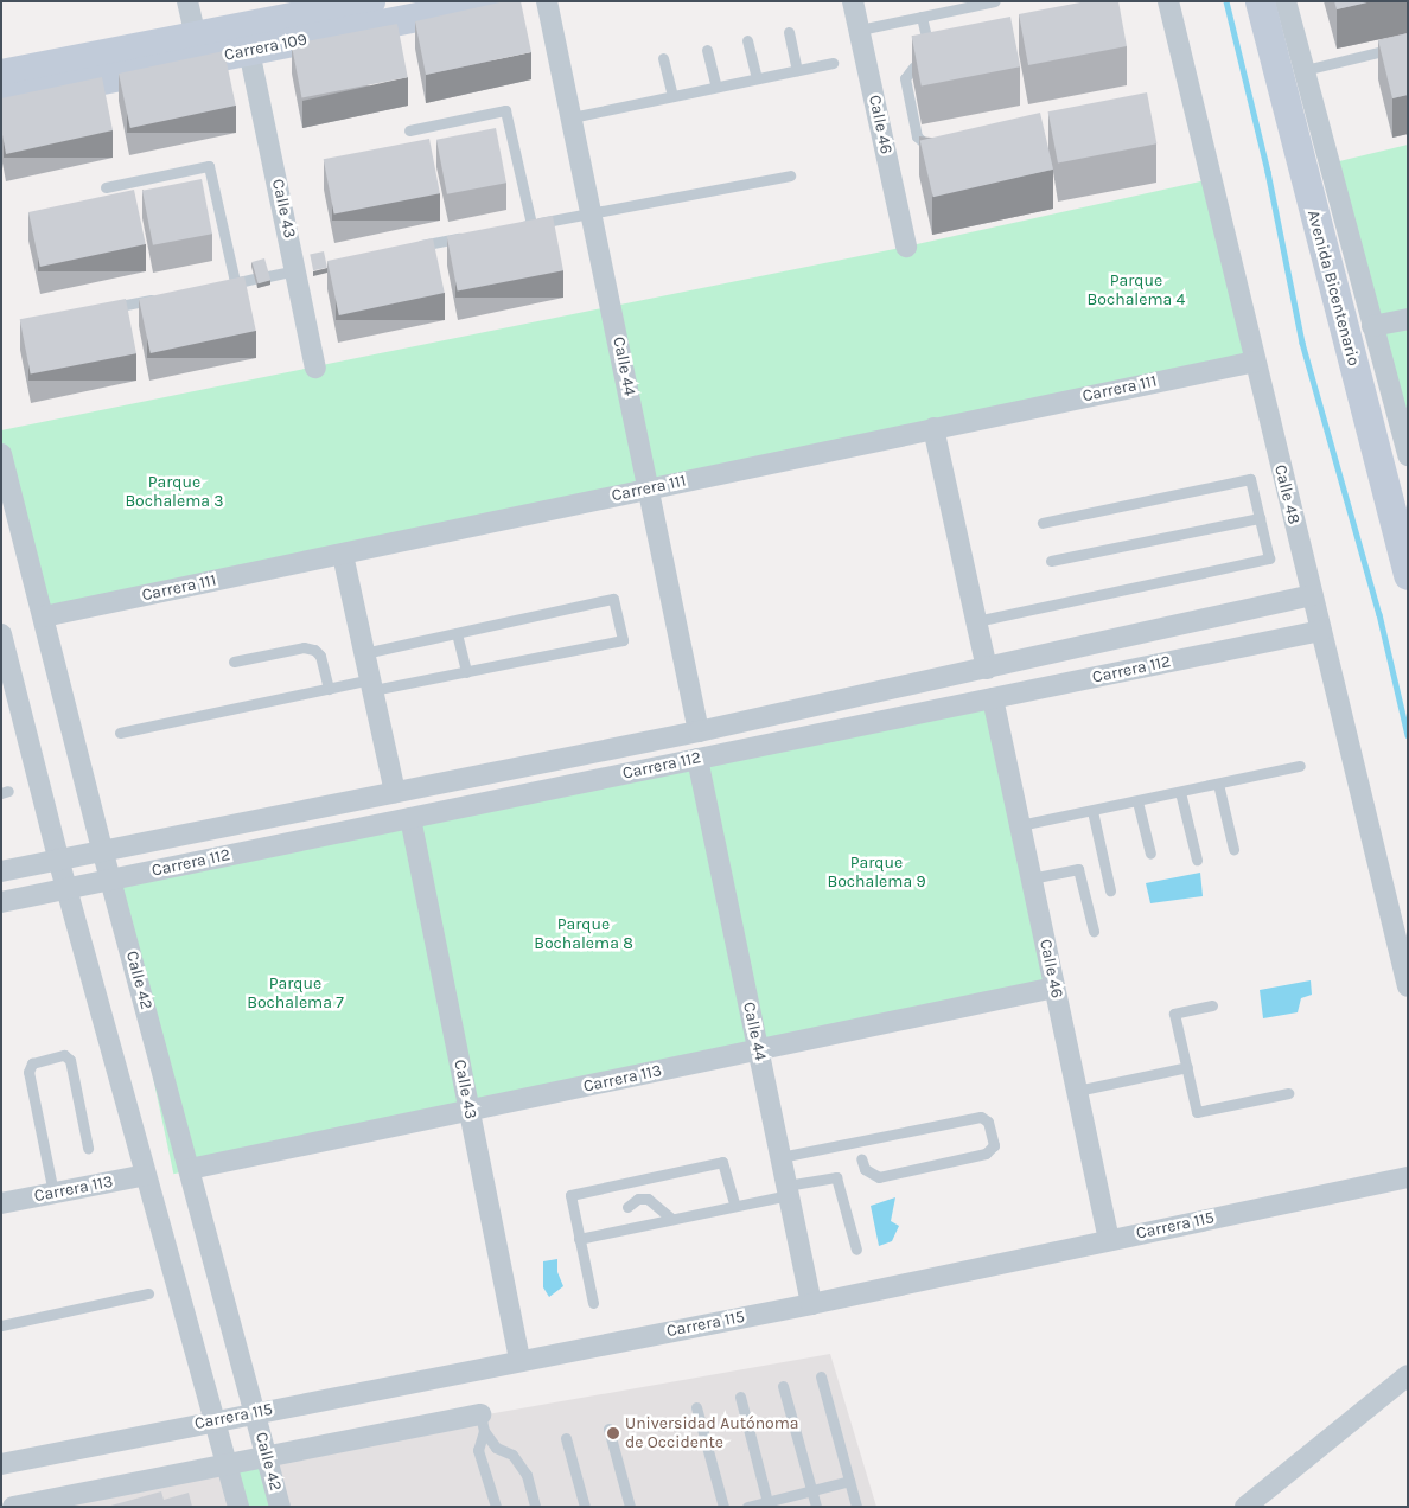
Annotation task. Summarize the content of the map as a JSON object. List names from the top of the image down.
{
  "streets": {
    "main road": ["Carrera 109", "Avenida Bicentenario"],
    "street": [
      "Calle 46",
      "Calle 43",
      "Calle 44",
      "Carrera 111",
      "Calle 48",
      "Carrera 112",
      "Calle 42",
      "Carrera 113",
      "Carrera 115"
    ]
  },
  "crossings": [
    ["Carrera 109", "Calle 43"],
    ["Calle 46", "Carrera 112"],
    ["Calle 46", "Carrera 113"],
    ["Calle 46", "Carrera 115"],
    ["Calle 43", "Carrera 112"],
    ["Calle 43", "Carrera 113"],
    ["Calle 43", "Carrera 115"],
    ["Calle 44", "Carrera 111"],
    ["Calle 44", "Carrera 112"],
    ["Calle 44", "Carrera 113"],
    ["Calle 44", "Carrera 115"],
    ["Carrera 111", "Calle 48"],
    ["Carrera 111", "Calle 42"],
    ["Calle 48", "Carrera 112"],
    ["Carrera 112", "Calle 42"],
    ["Calle 42", "Carrera 113"],
    ["Calle 42", "Carrera 115"]
  ],
  "parks": [
    "Parque Bochalema 4",
    "Parque Bochalema 3",
    "Parque Bochalema 9",
    "Parque Bochalema 8",
    "Parque Bochalema 7"
  ],
  "places": ["Universidad Autónoma de Occidente"]
}
